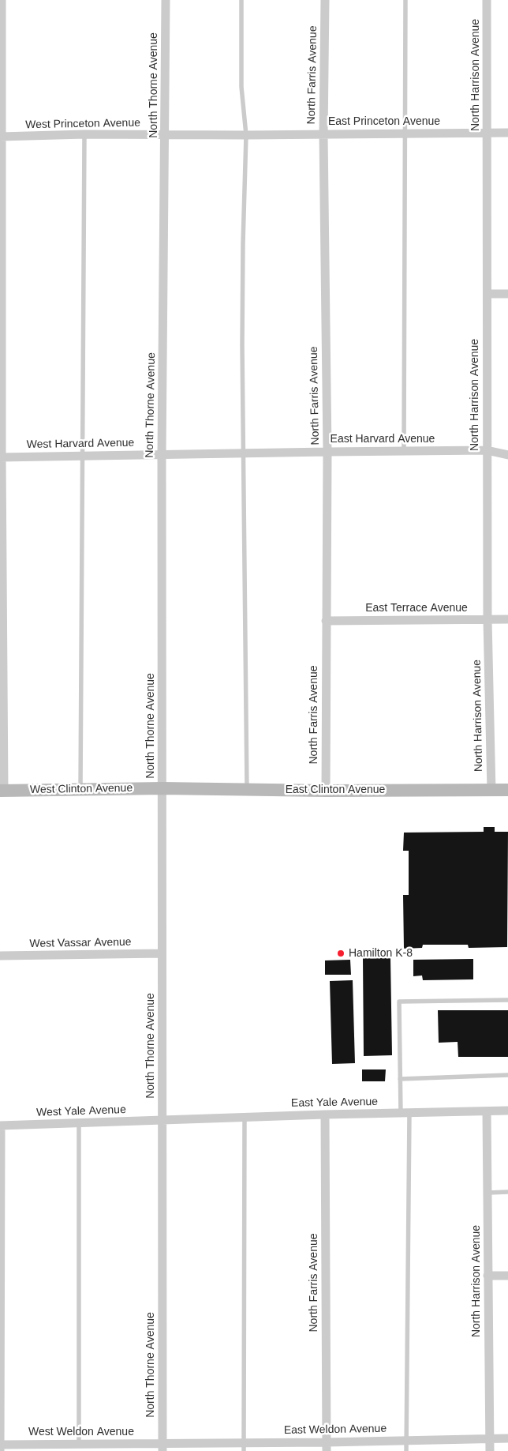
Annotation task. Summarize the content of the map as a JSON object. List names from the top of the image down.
{
  "streets": {
    "main road": ["West Clinton Avenue", "East Clinton Avenue"],
    "street": [
      "North Farris Avenue",
      "North Harrison Avenue",
      "North Thorne Avenue",
      "East Princeton Avenue",
      "West Princeton Avenue",
      "East Harvard Avenue",
      "West Harvard Avenue",
      "East Terrace Avenue",
      "West Vassar Avenue",
      "East Yale Avenue",
      "West Yale Avenue",
      "East Weldon Avenue",
      "West Weldon Avenue"
    ]
  },
  "crossings": [
    ["North Farris Avenue", "East Princeton Avenue"],
    ["North Farris Avenue", "East Harvard Avenue"],
    ["North Farris Avenue", "East Terrace Avenue"],
    ["North Farris Avenue", "East Clinton Avenue"],
    ["North Farris Avenue", "East Yale Avenue"],
    ["North Farris Avenue", "East Weldon Avenue"],
    ["North Harrison Avenue", "East Princeton Avenue"],
    ["North Harrison Avenue", "East Harvard Avenue"],
    ["North Harrison Avenue", "East Terrace Avenue"],
    ["North Harrison Avenue", "East Clinton Avenue"],
    ["North Harrison Avenue", "East Yale Avenue"],
    ["North Harrison Avenue", "East Weldon Avenue"],
    ["North Thorne Avenue", "East Princeton Avenue"],
    ["North Thorne Avenue", "West Princeton Avenue"],
    ["North Thorne Avenue", "East Harvard Avenue"],
    ["North Thorne Avenue", "West Harvard Avenue"],
    ["North Thorne Avenue", "West Clinton Avenue"],
    ["North Thorne Avenue", "East Clinton Avenue"],
    ["North Thorne Avenue", "West Vassar Avenue"],
    ["North Thorne Avenue", "East Yale Avenue"],
    ["North Thorne Avenue", "West Yale Avenue"],
    ["North Thorne Avenue", "East Weldon Avenue"],
    ["North Thorne Avenue", "West Weldon Avenue"],
    ["East Princeton Avenue", "West Princeton Avenue"],
    ["East Harvard Avenue", "West Harvard Avenue"],
    ["West Clinton Avenue", "East Clinton Avenue"],
    ["East Yale Avenue", "West Yale Avenue"],
    ["East Weldon Avenue", "West Weldon Avenue"]
  ],
  "places": ["Hamilton K-8"]
}
